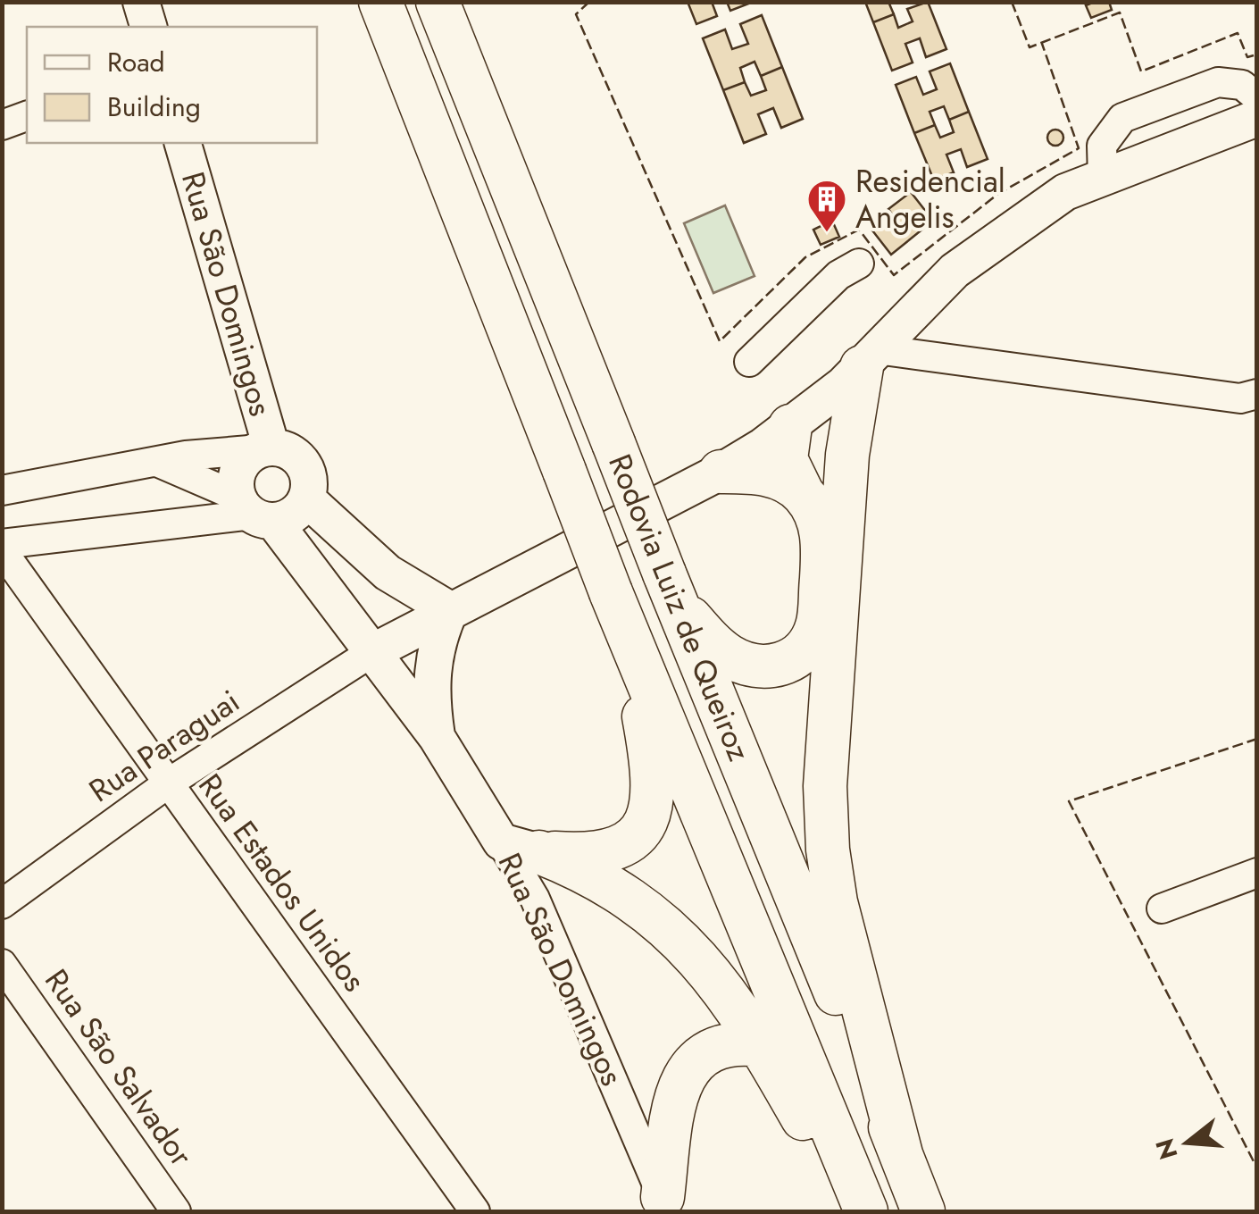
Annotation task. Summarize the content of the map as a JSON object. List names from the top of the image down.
{
  "streets": {
    "highway": ["Rodovia Luiz de Queiroz"],
    "main road": ["Rua São Domingos"],
    "street": ["Rua Paraguai", "Rua Estados Unidos", "Rua São Salvador"]
  },
  "crossings": [
    ["Rua São Domingos", "Rua Paraguai"],
    ["Rua Paraguai", "Rua Estados Unidos"]
  ],
  "places": {
    "building": ["Residencial Angelis"]
  },
  "legend": ["Road", "Building"],
  "north": "left"
}
